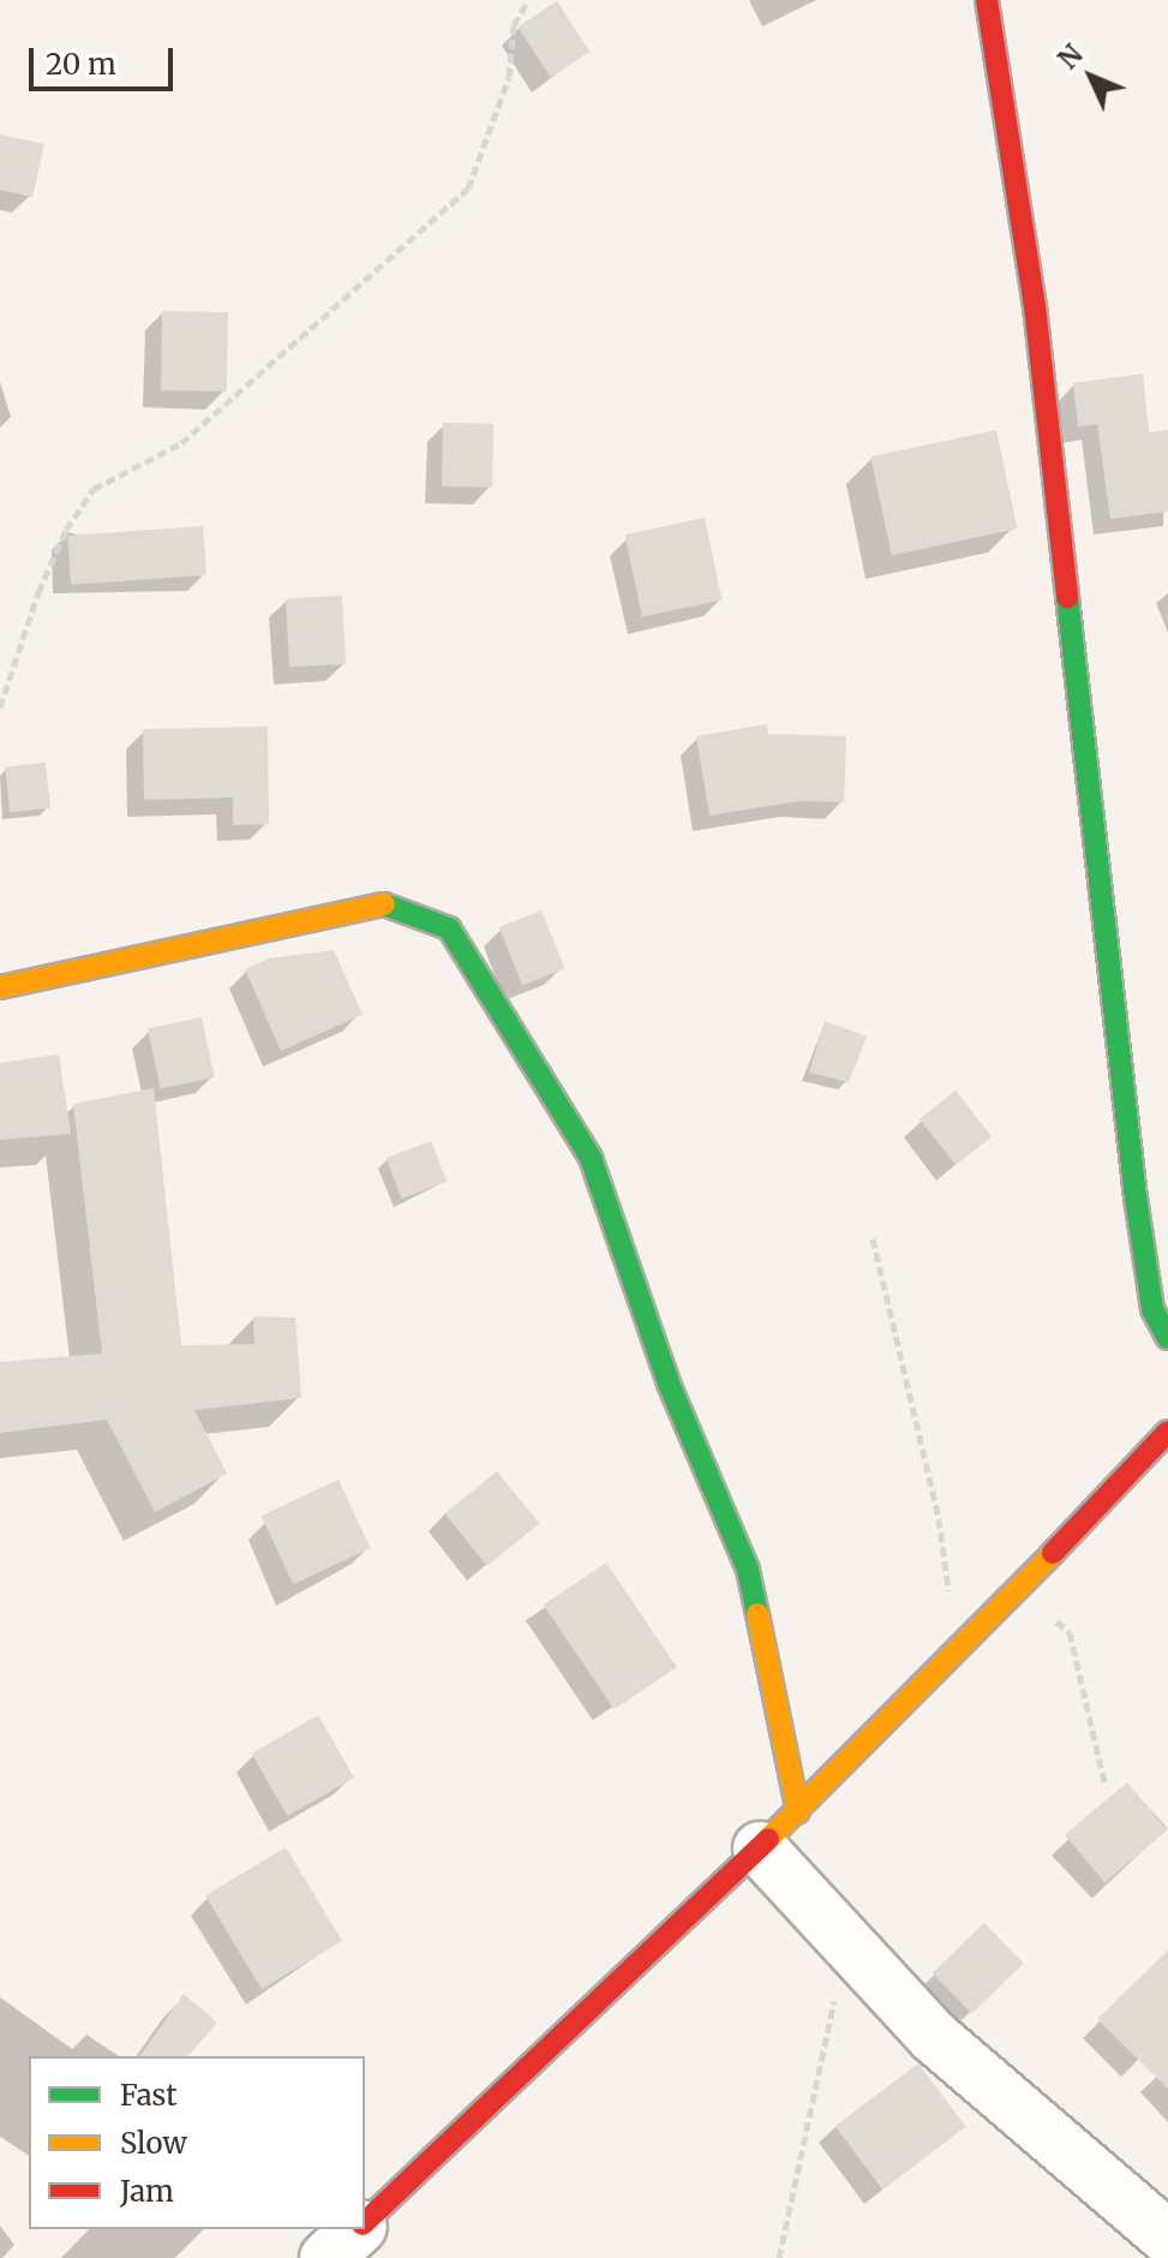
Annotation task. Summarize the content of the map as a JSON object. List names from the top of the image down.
{
  "legend": ["Fast", "Slow", "Jam"],
  "scale_bar": "20 m",
  "north": "top left"
}
